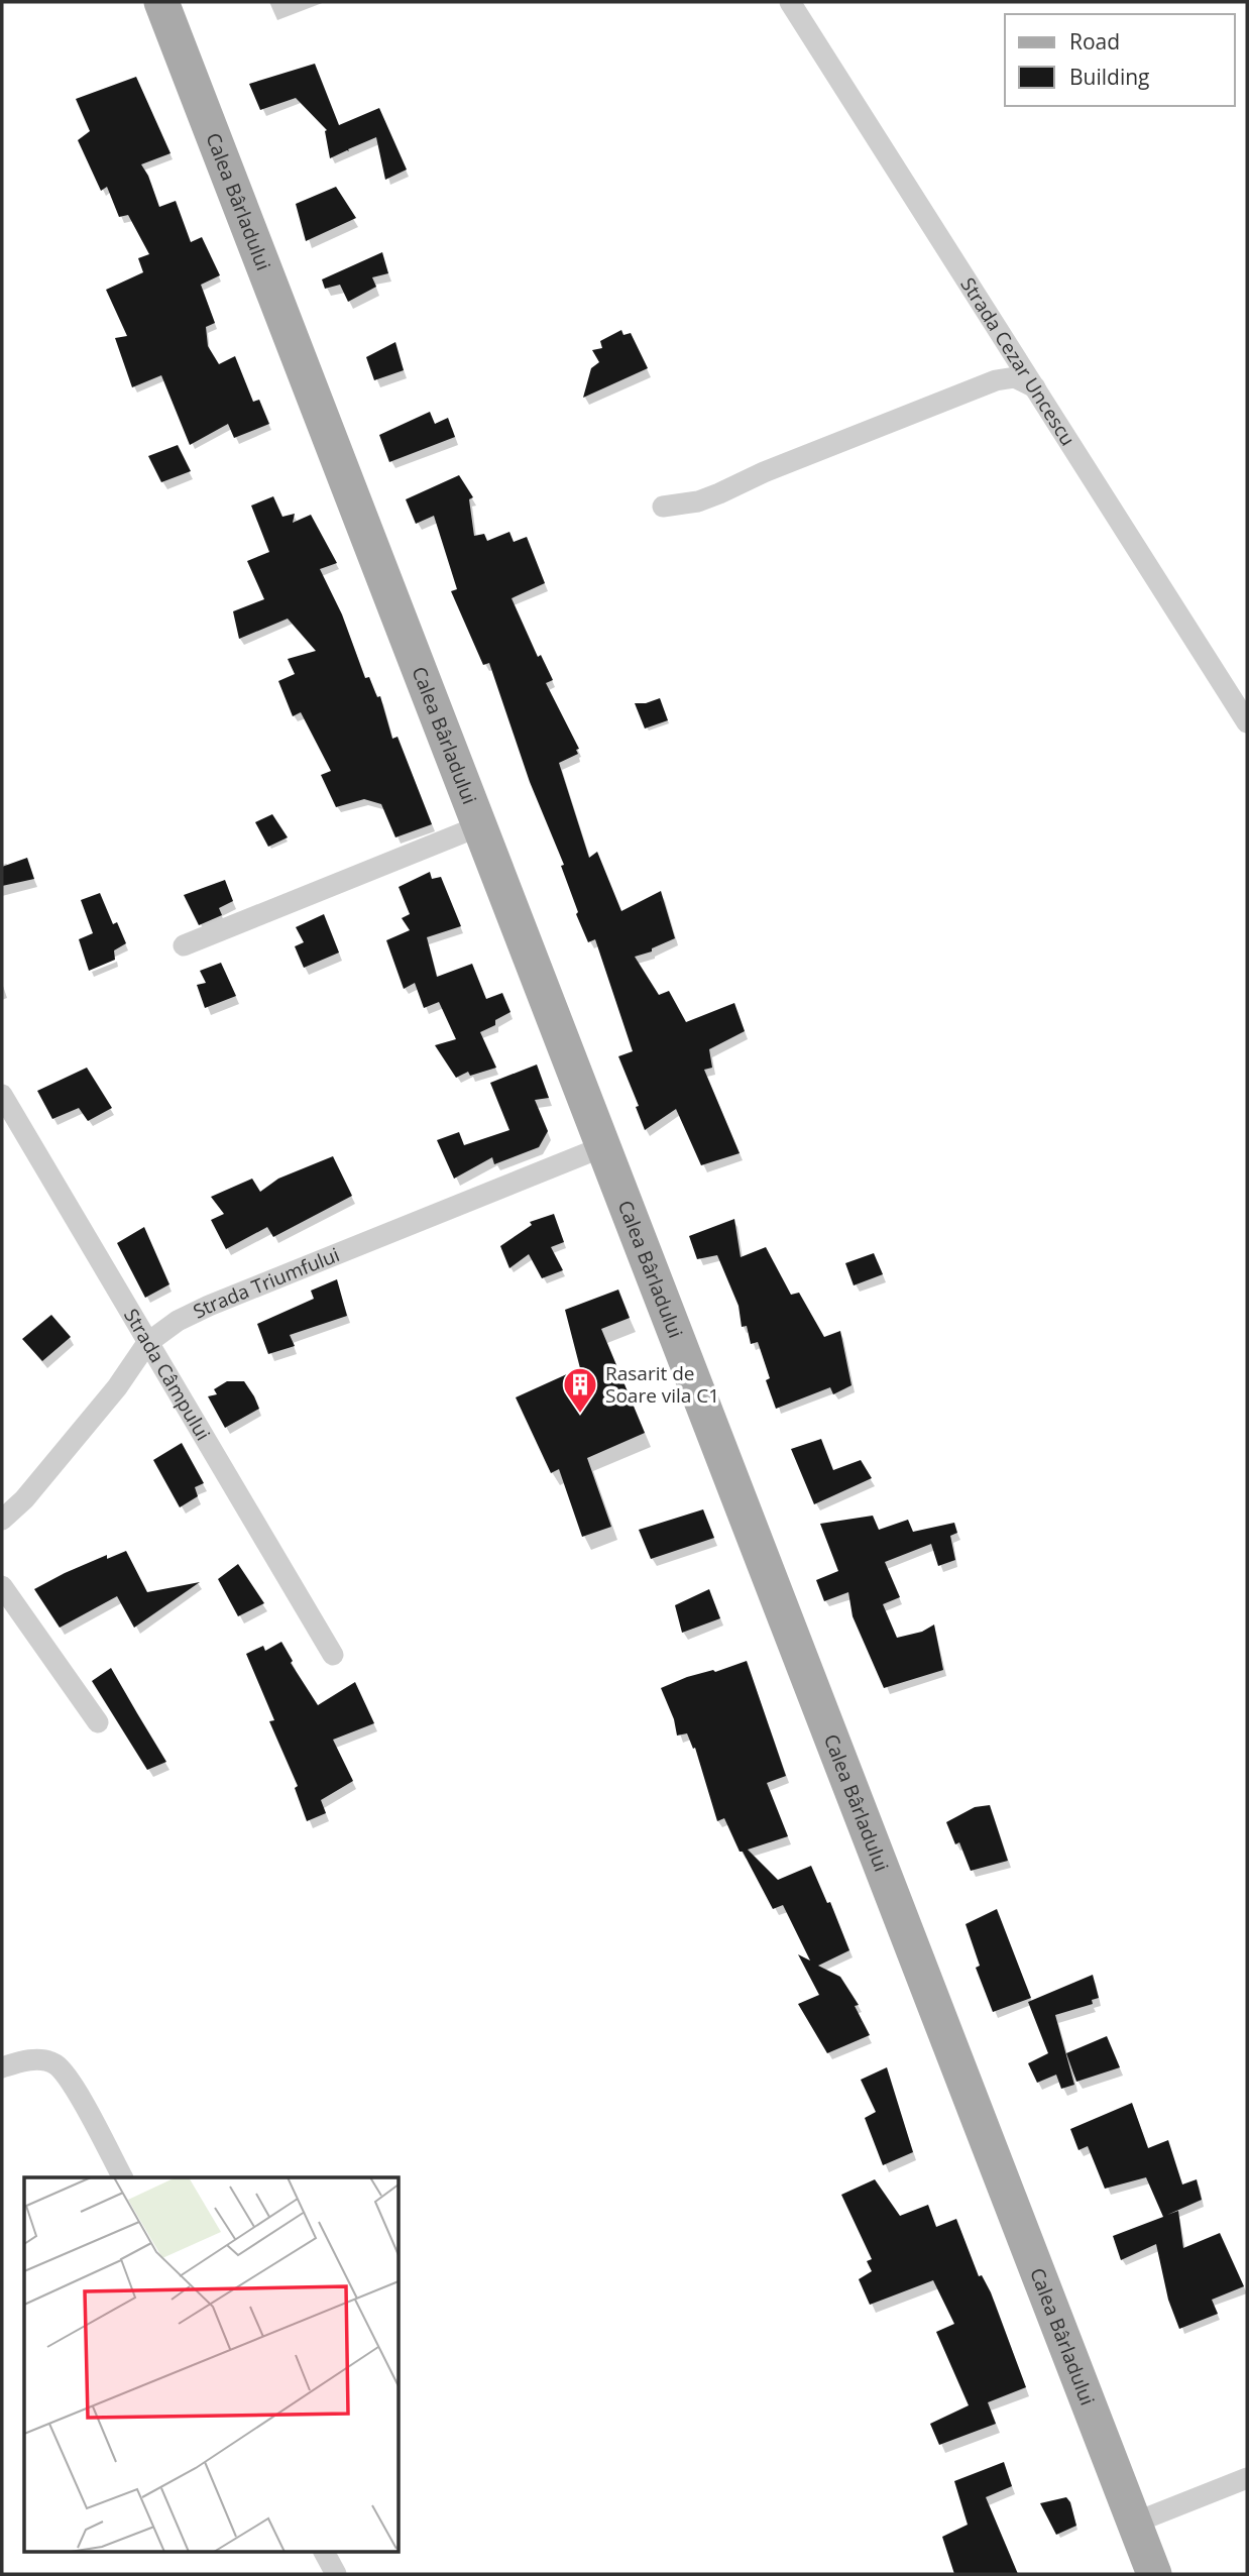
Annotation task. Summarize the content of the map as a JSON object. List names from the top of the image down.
{
  "streets": {
    "main road": ["Calea Bârladului"],
    "street": ["Strada Cezar Uncescu", "Strada Triumfului", "Strada Câmpului"]
  },
  "crossings": [
    ["Calea Bârladului", "Strada Triumfului"],
    ["Strada Triumfului", "Strada Câmpului"]
  ],
  "places": {
    "building": ["Rasarit de Soare vila C1"]
  },
  "legend": ["Road", "Building"]
}
